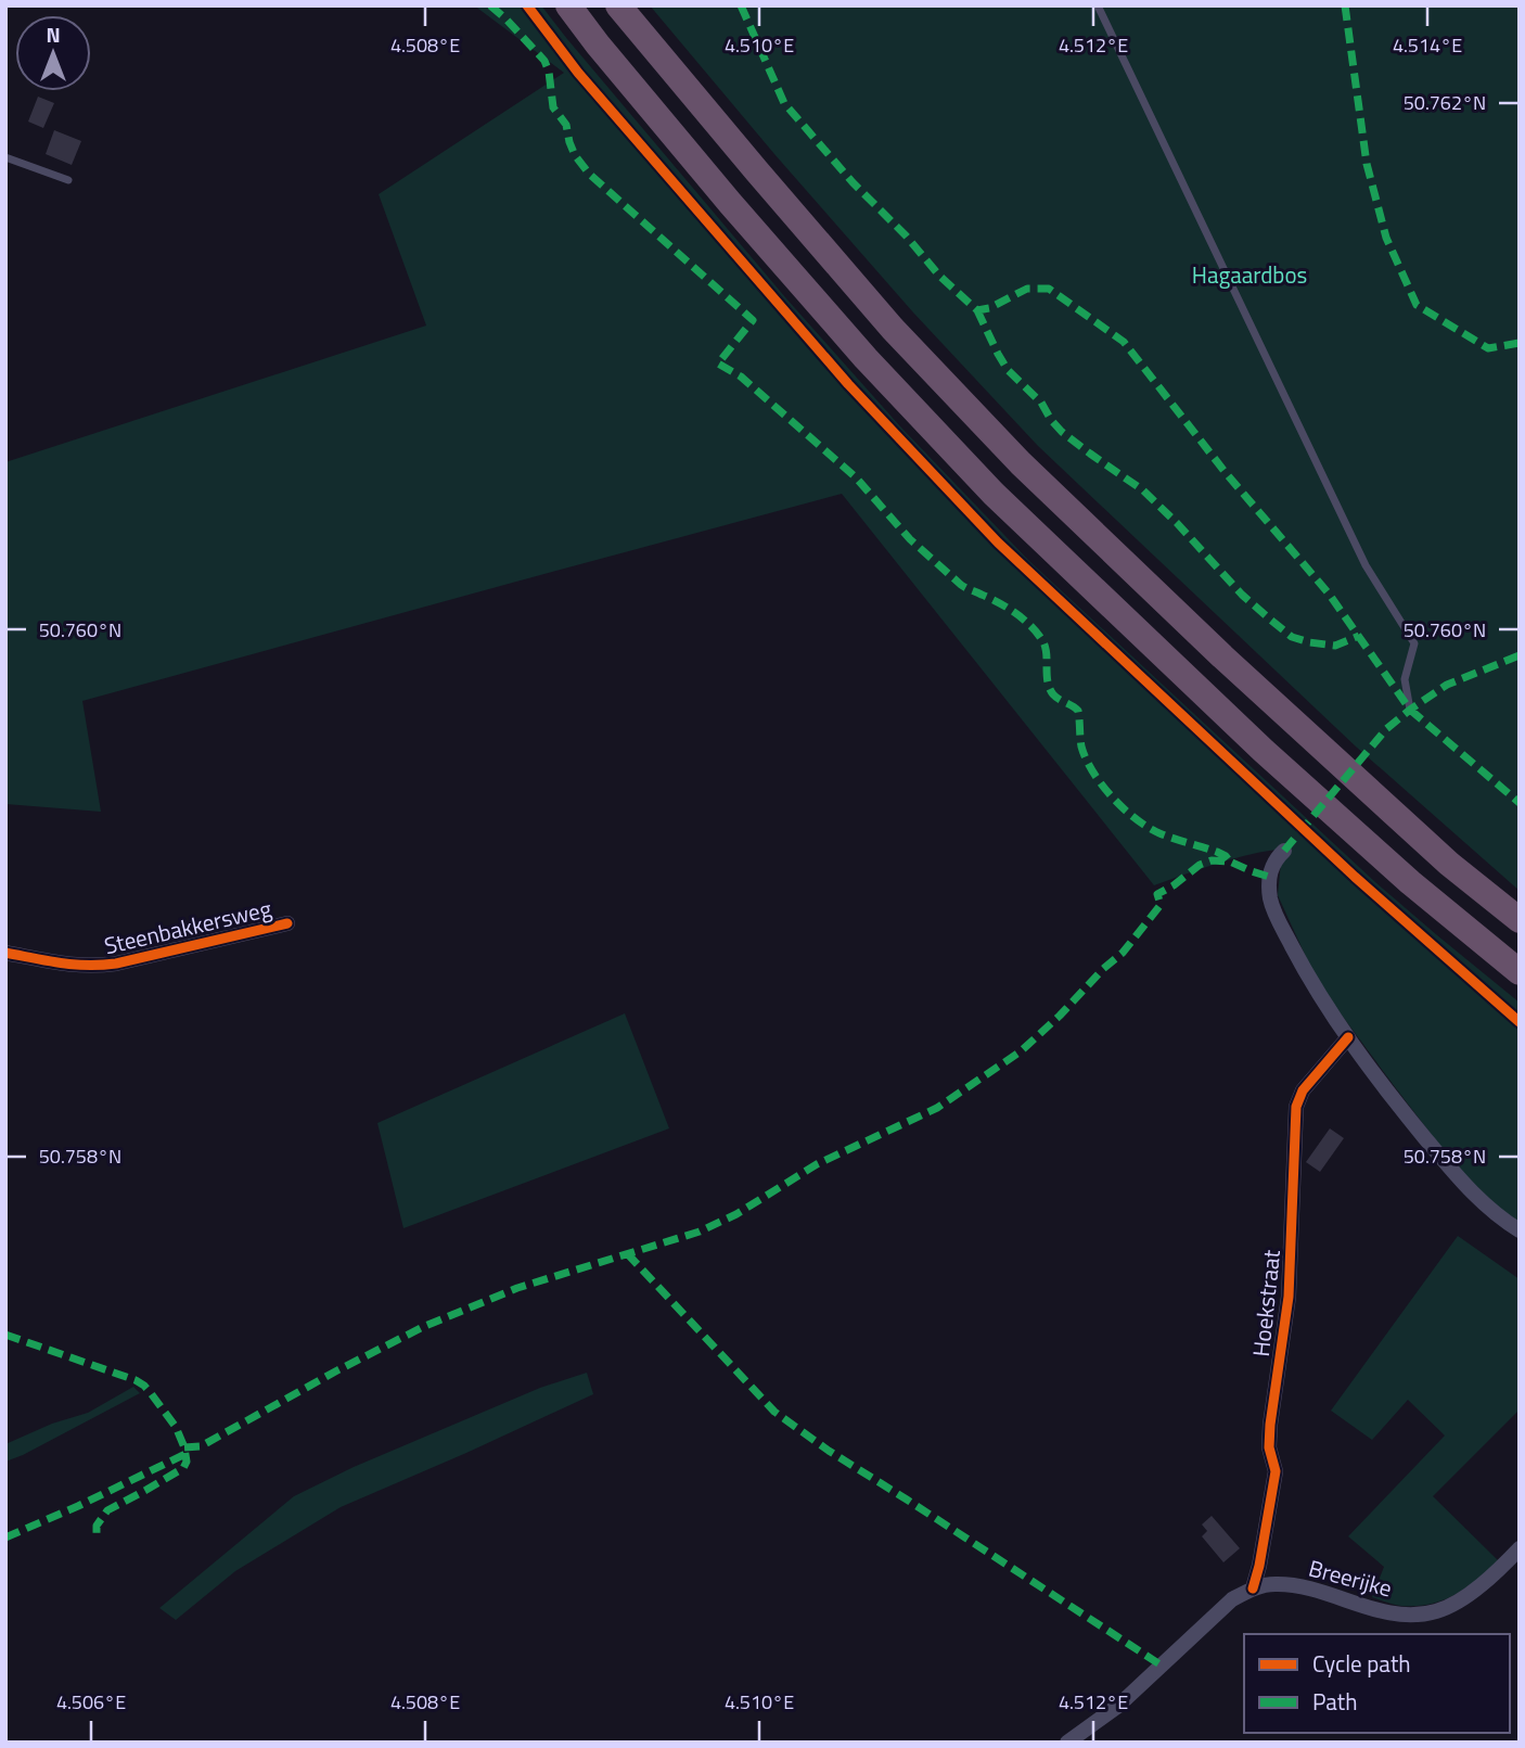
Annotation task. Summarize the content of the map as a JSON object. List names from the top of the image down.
{
  "streets": {
    "street": ["Steenbakkersweg", "Hoekstraat", "Breerijke"]
  },
  "crossings": [
    ["Hoekstraat", "Breerijke"]
  ],
  "parks": ["Hagaardbos"],
  "legend": ["Cycle path", "Path"],
  "north": "top",
  "coordinates": [
    "4.508°E",
    "4.510°E",
    "4.512°E",
    "4.514°E",
    "50.762°N",
    "50.760°N",
    "50.758°N",
    "4.506°E"
  ]
}
